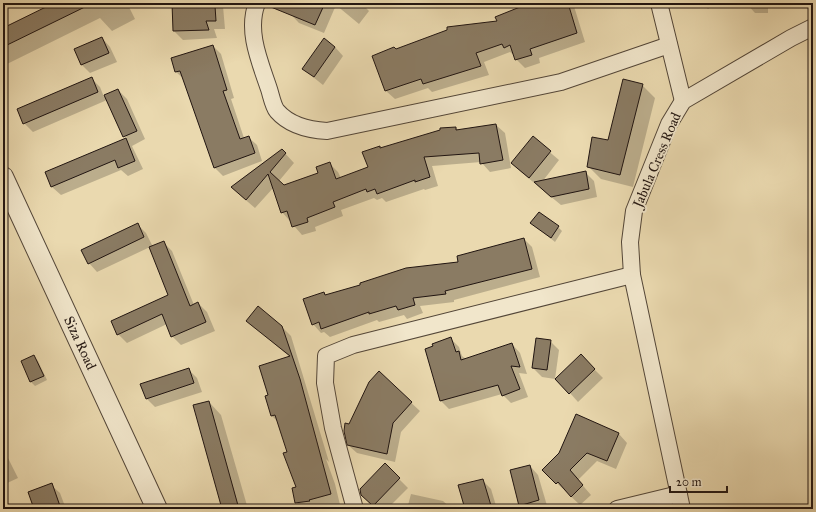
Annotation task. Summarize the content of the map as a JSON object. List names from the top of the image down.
{
  "streets": {
    "street": ["Jabula Cress Road", "Siza Road"]
  },
  "scale_bar": "20 m"
}
